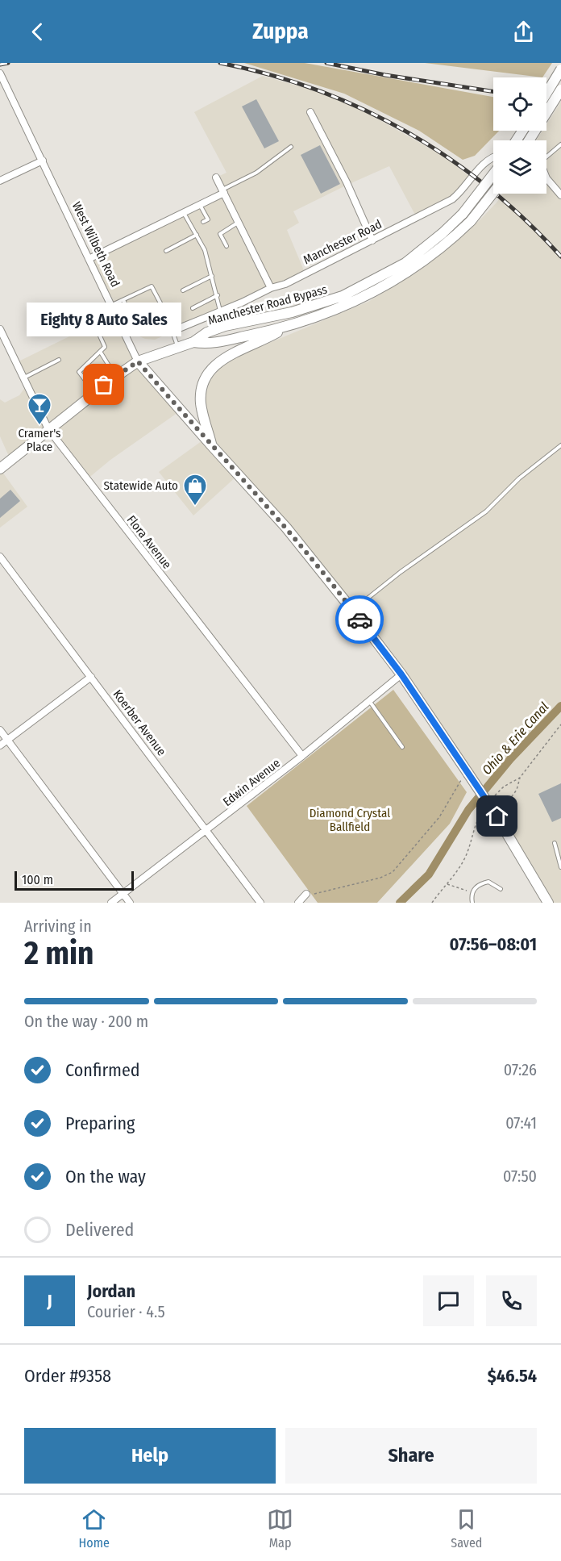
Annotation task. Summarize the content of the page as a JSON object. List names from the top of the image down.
{
  "streets": {
    "main road": ["West Wilbeth Road", "Manchester Road Bypass"],
    "street": [
      "Manchester Road",
      "Flora Avenue",
      "Koerber Avenue",
      "Edwin Avenue"
    ]
  },
  "crossings": [
    ["West Wilbeth Road", "Manchester Road Bypass"],
    ["West Wilbeth Road", "Edwin Avenue"],
    ["Flora Avenue", "Edwin Avenue"],
    ["Koerber Avenue", "Edwin Avenue"]
  ],
  "water": ["Ohio & Erie Canal"],
  "parks": ["Diamond Crystal Ballfield"],
  "places": {
    "other": ["Eighty 8 Auto Sales"],
    "bar": ["Cramer's Place"],
    "shop": ["Statewide Auto"]
  },
  "scale_bar": "100 m",
  "page": {
    "header": "Zuppa",
    "bubble": "Eighty 8 Auto Sales",
    "scale": "100 m",
    "heading": ["2 min", "Arriving in", "07:56–08:01"],
    "panel": [
      "Jordan",
      "Courier · 4.5",
      "Order #9358",
      "$46.54"
    ],
    "bar": "On the way · 200 m",
    "list": [
      ["Confirmed", "07:26"],
      ["Preparing", "07:41"],
      ["On the way", "07:50"],
      "Delivered"
    ],
    "round": "J",
    "buttons": ["Help", "Share"],
    "tabs": ["Home", "Map", "Saved"]
  }
}
